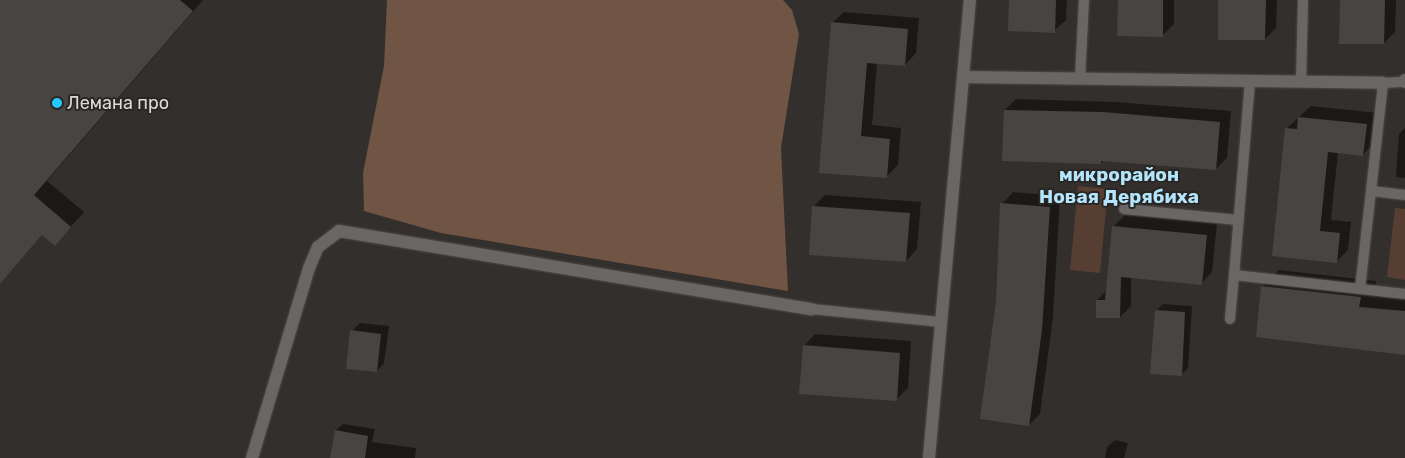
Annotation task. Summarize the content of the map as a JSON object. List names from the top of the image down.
{
  "districts": ["микрорайон Новая Дерябиха"],
  "places": ["Лемана про"]
}
